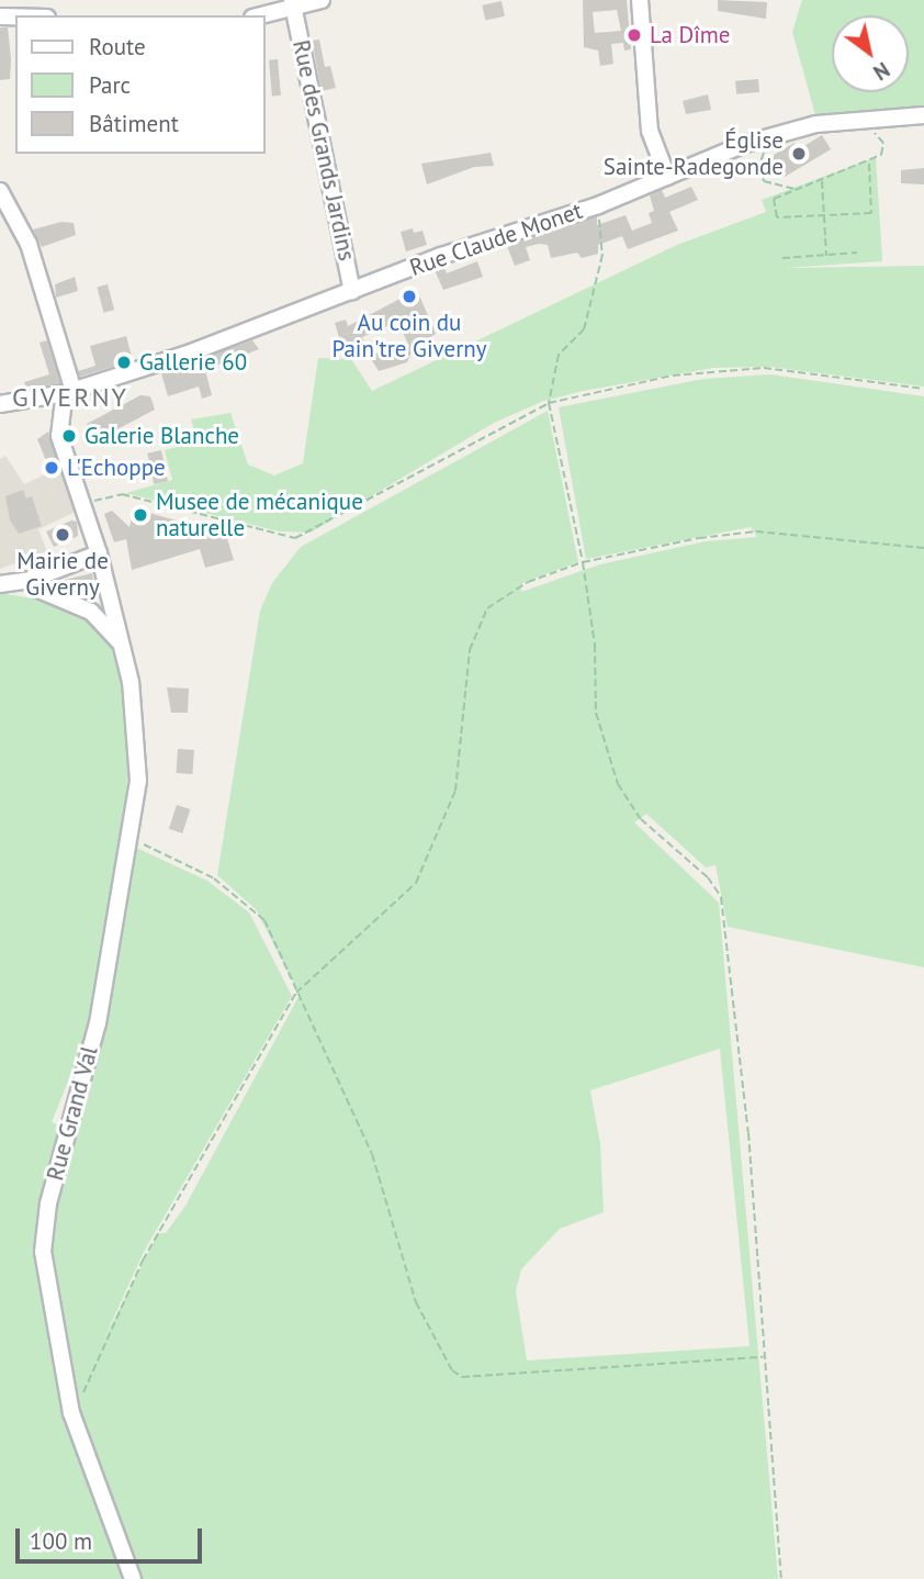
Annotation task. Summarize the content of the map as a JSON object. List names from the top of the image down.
{
  "streets": {
    "street": ["Rue des Grands Jardins", "Rue Claude Monet", "Rue Grand Val"]
  },
  "crossings": [
    ["Rue des Grands Jardins", "Rue Claude Monet"],
    ["Rue Claude Monet", "Rue Grand Val"]
  ],
  "districts": ["GIVERNY"],
  "places": [
    "La Dîme",
    "Église Sainte-Radegonde",
    "Au coin du Pain'tre Giverny",
    "Gallerie 60",
    "Galerie Blanche",
    "L'Echoppe",
    "Musee de mécanique naturelle",
    "Mairie de Giverny"
  ],
  "legend": ["Route", "Parc", "Bâtiment"],
  "scale_bar": "100 m",
  "north": "bottom right"
}
